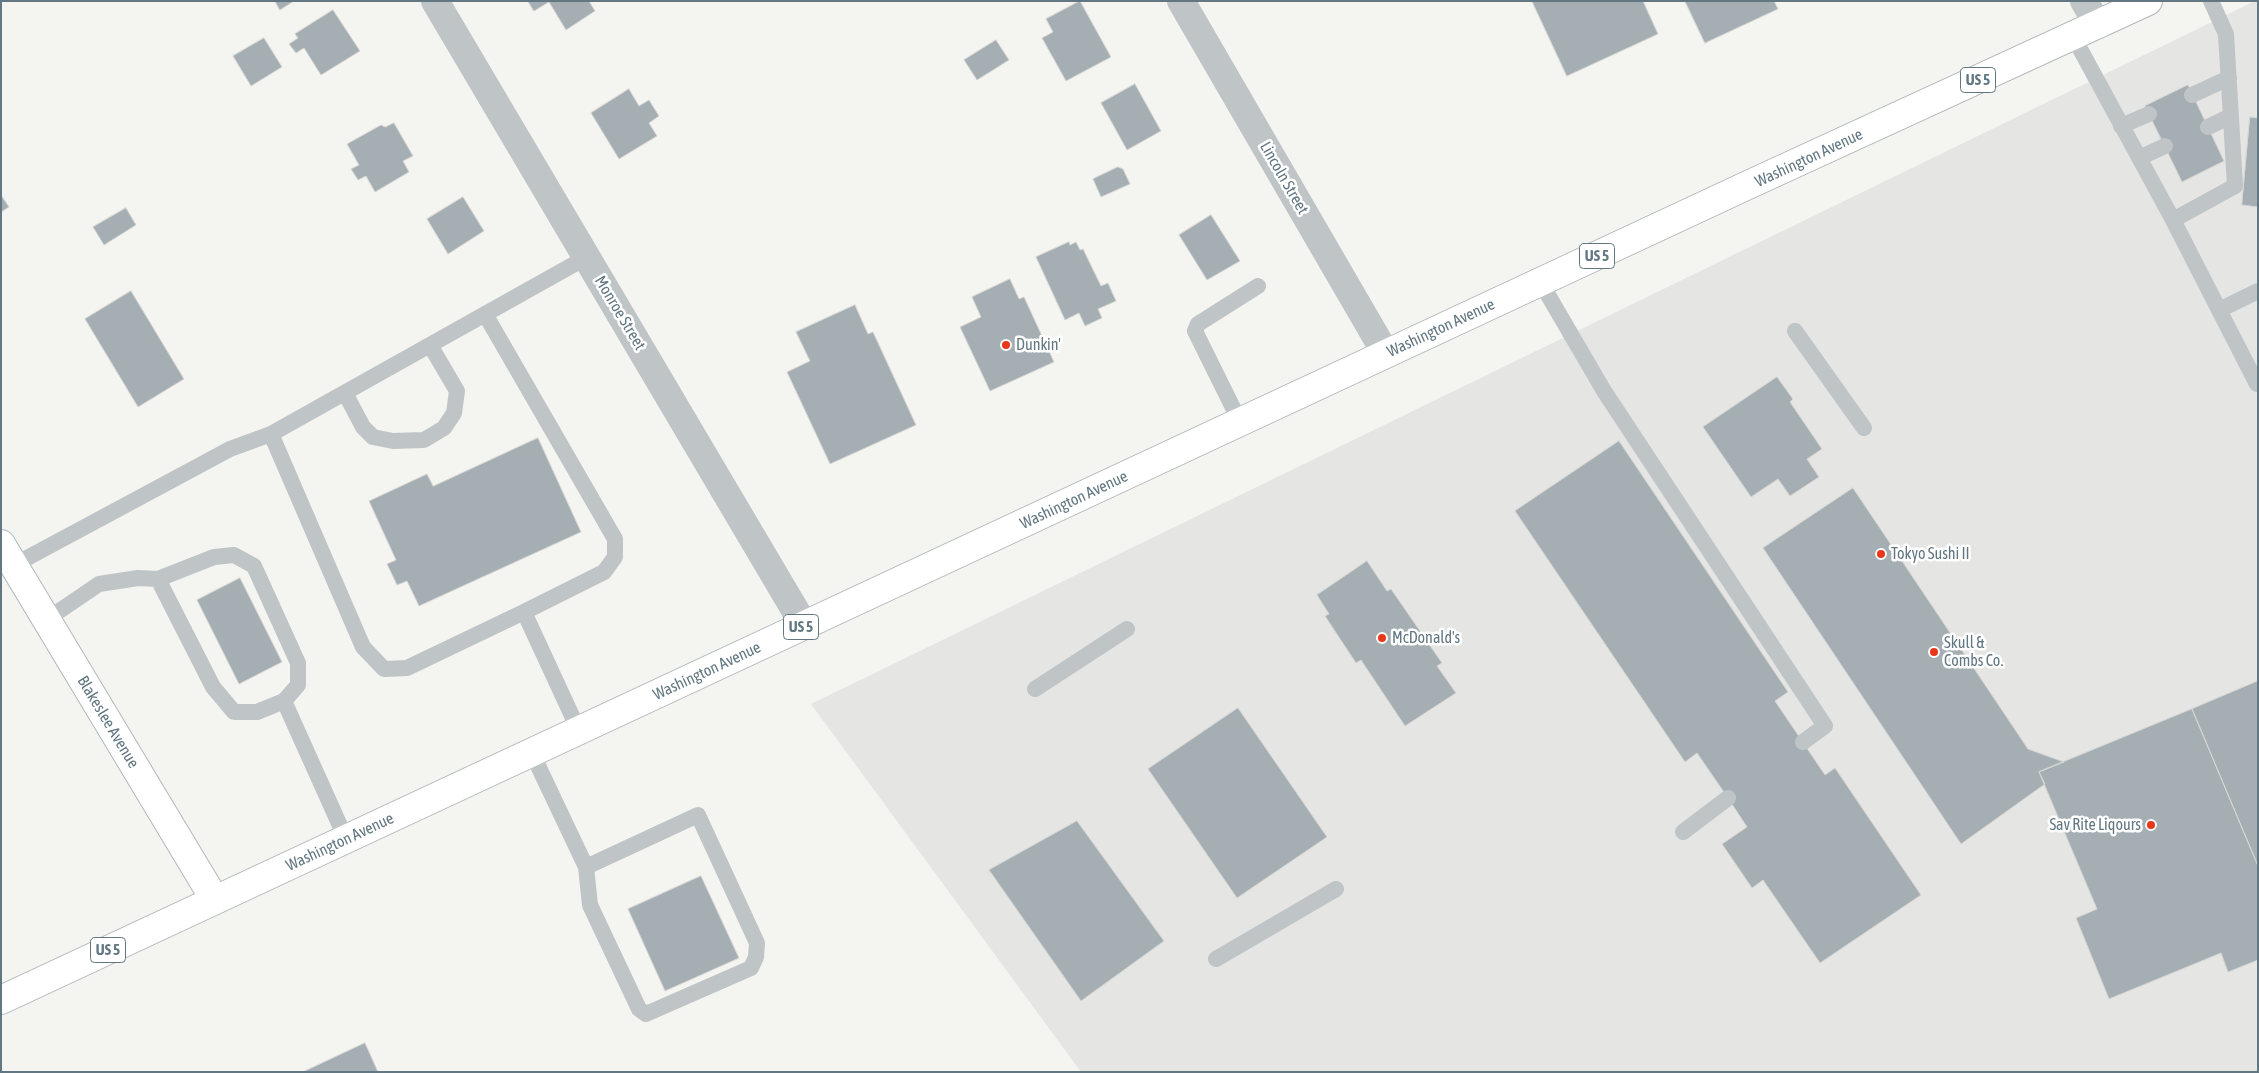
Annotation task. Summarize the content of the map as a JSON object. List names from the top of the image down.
{
  "streets": {
    "main road": ["US 5", "Washington Avenue", "Blakeslee Avenue"],
    "street": ["Lincoln Street", "Monroe Street"]
  },
  "crossings": [
    ["Washington Avenue", "Lincoln Street"],
    ["Washington Avenue", "Monroe Street"],
    ["Washington Avenue", "Blakeslee Avenue"]
  ],
  "places": [
    "Dunkin'",
    "Tokyo Sushi II",
    "McDonald's",
    "Skull & Combs Co.",
    "Sav Rite Liqours"
  ]
}
